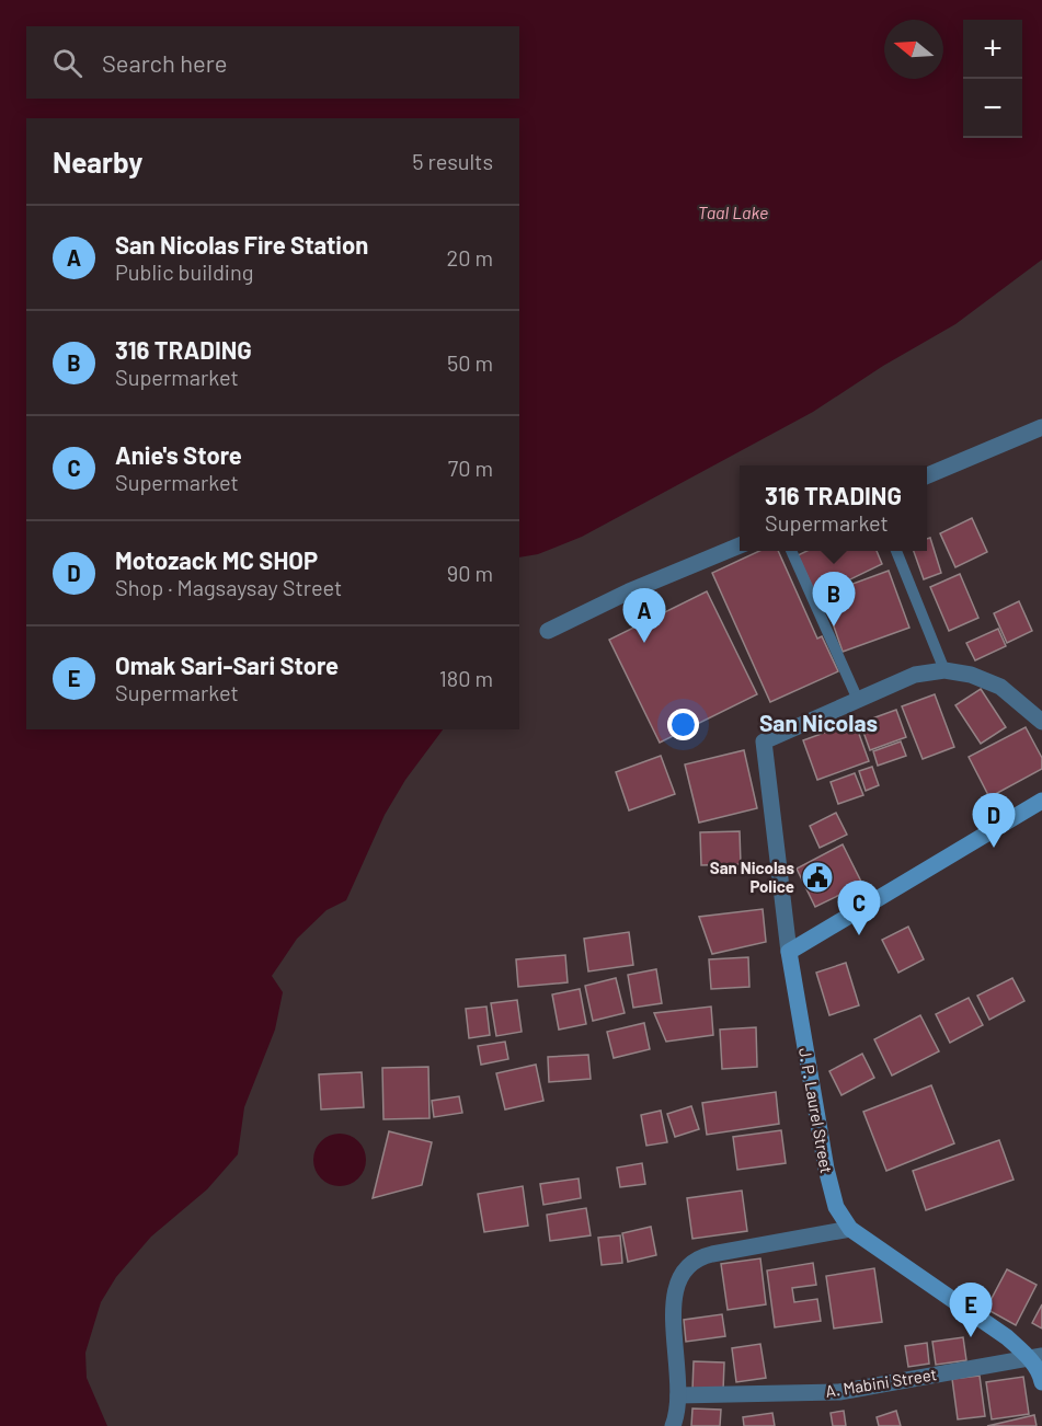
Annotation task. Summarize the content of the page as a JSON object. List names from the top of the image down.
{
  "streets": {
    "main road": ["J. P. Laurel Street"],
    "street": ["A. Mabini Street"]
  },
  "crossings": [
    ["J. P. Laurel Street", "A. Mabini Street"]
  ],
  "districts": ["San Nicolas"],
  "water": ["Taal Lake"],
  "places": {
    "public building": ["San Nicolas Police"]
  },
  "north": "left",
  "page": {
    "map_buttons": ["+", "−"],
    "search": "Search here",
    "heading": ["Nearby", "5 results"],
    "list": [
      {
        "mark": "A",
        "name": "San Nicolas Fire Station",
        "note": "Public building",
        "value": "20 m"
      },
      {
        "mark": "B",
        "name": "316 TRADING",
        "note": "Supermarket",
        "value": "50 m"
      },
      {
        "mark": "C",
        "name": "Anie's Store",
        "note": "Supermarket",
        "value": "70 m"
      },
      {
        "mark": "D",
        "name": "Motozack MC SHOP",
        "note": "Shop · Magsaysay Street",
        "value": "90 m"
      },
      {
        "mark": "E",
        "name": "Omak Sari-Sari Store",
        "note": "Supermarket",
        "value": "180 m"
      }
    ],
    "popup": ["316 TRADING", "Supermarket"],
    "pins": [
      "B",
      "A",
      "D",
      "C",
      "E"
    ]
  }
}
